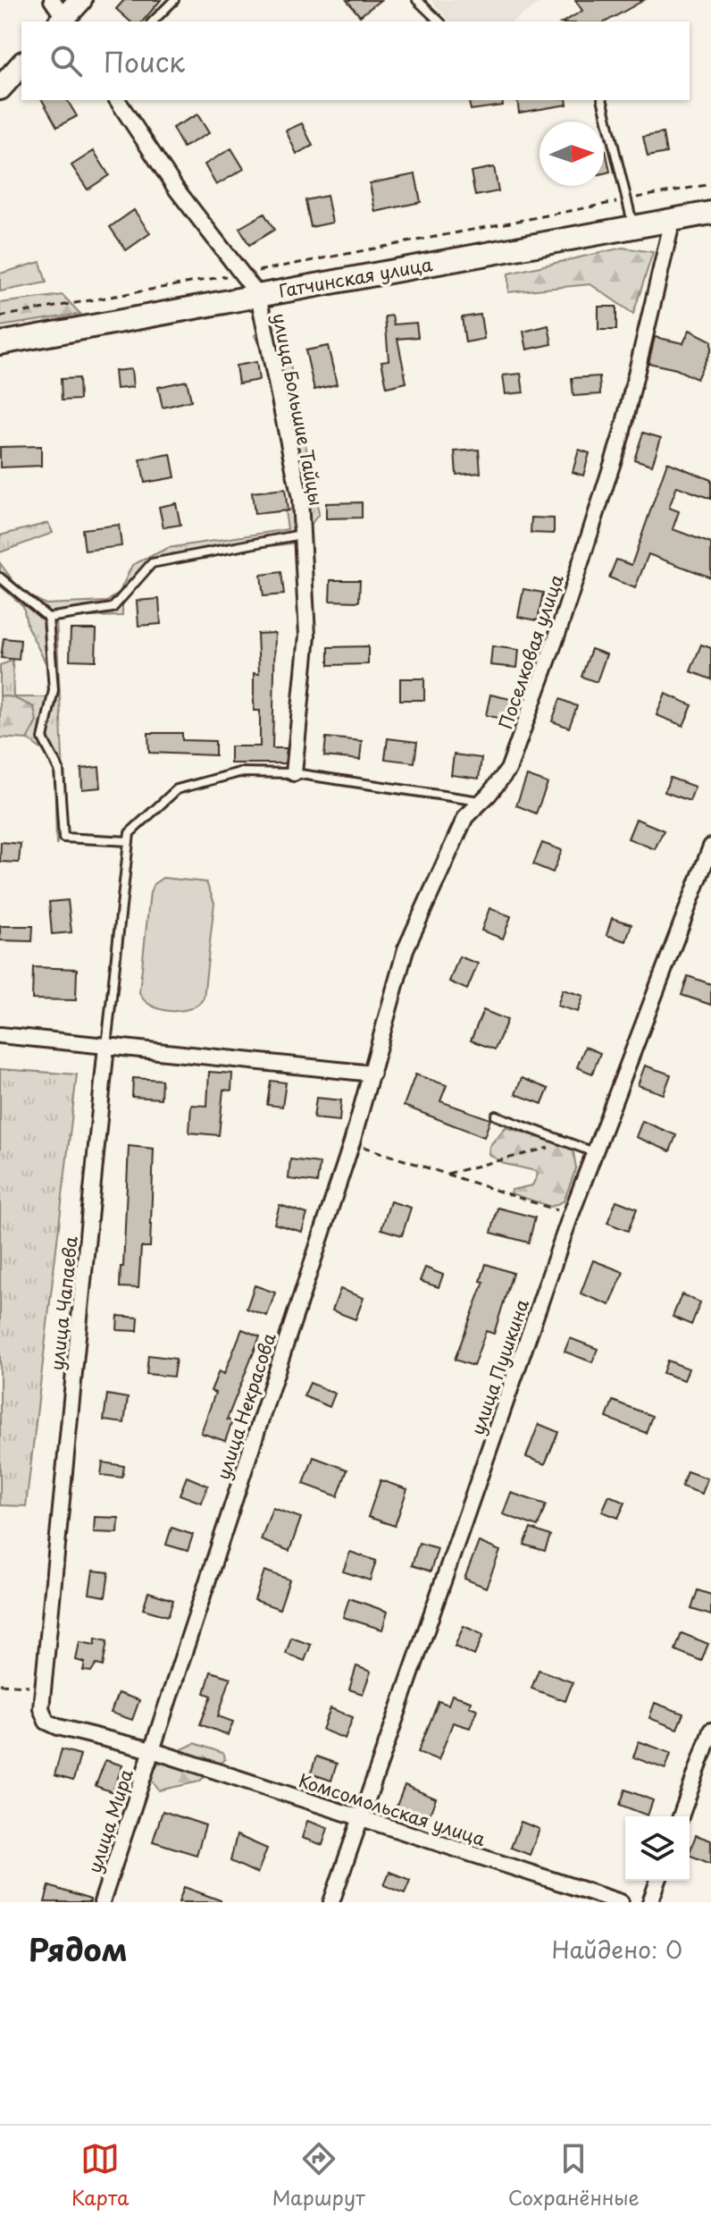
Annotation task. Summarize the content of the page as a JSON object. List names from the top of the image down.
{
  "streets": {
    "main road": ["Гатчинская улица"],
    "street": [
      "улица Большие Тайцы",
      "Поселковая улица",
      "улица Чапаева",
      "улица Пушкина",
      "улица Некрасова",
      "Комсомольская улица",
      "улица Мира"
    ]
  },
  "crossings": [
    ["Гатчинская улица", "улица Большие Тайцы"],
    ["Гатчинская улица", "Поселковая улица"],
    ["Поселковая улица", "улица Некрасова"],
    ["улица Чапаева", "улица Некрасова"],
    ["улица Чапаева", "Комсомольская улица"],
    ["улица Чапаева", "улица Мира"],
    ["улица Пушкина", "Комсомольская улица"],
    ["улица Некрасова", "Комсомольская улица"],
    ["улица Некрасова", "улица Мира"],
    ["Комсомольская улица", "улица Мира"]
  ],
  "north": "right",
  "page": {
    "search": "Поиск",
    "heading": ["Рядом", "Найдено: 0"],
    "nav": ["Карта", "Маршрут", "Сохранённые"]
  }
}
